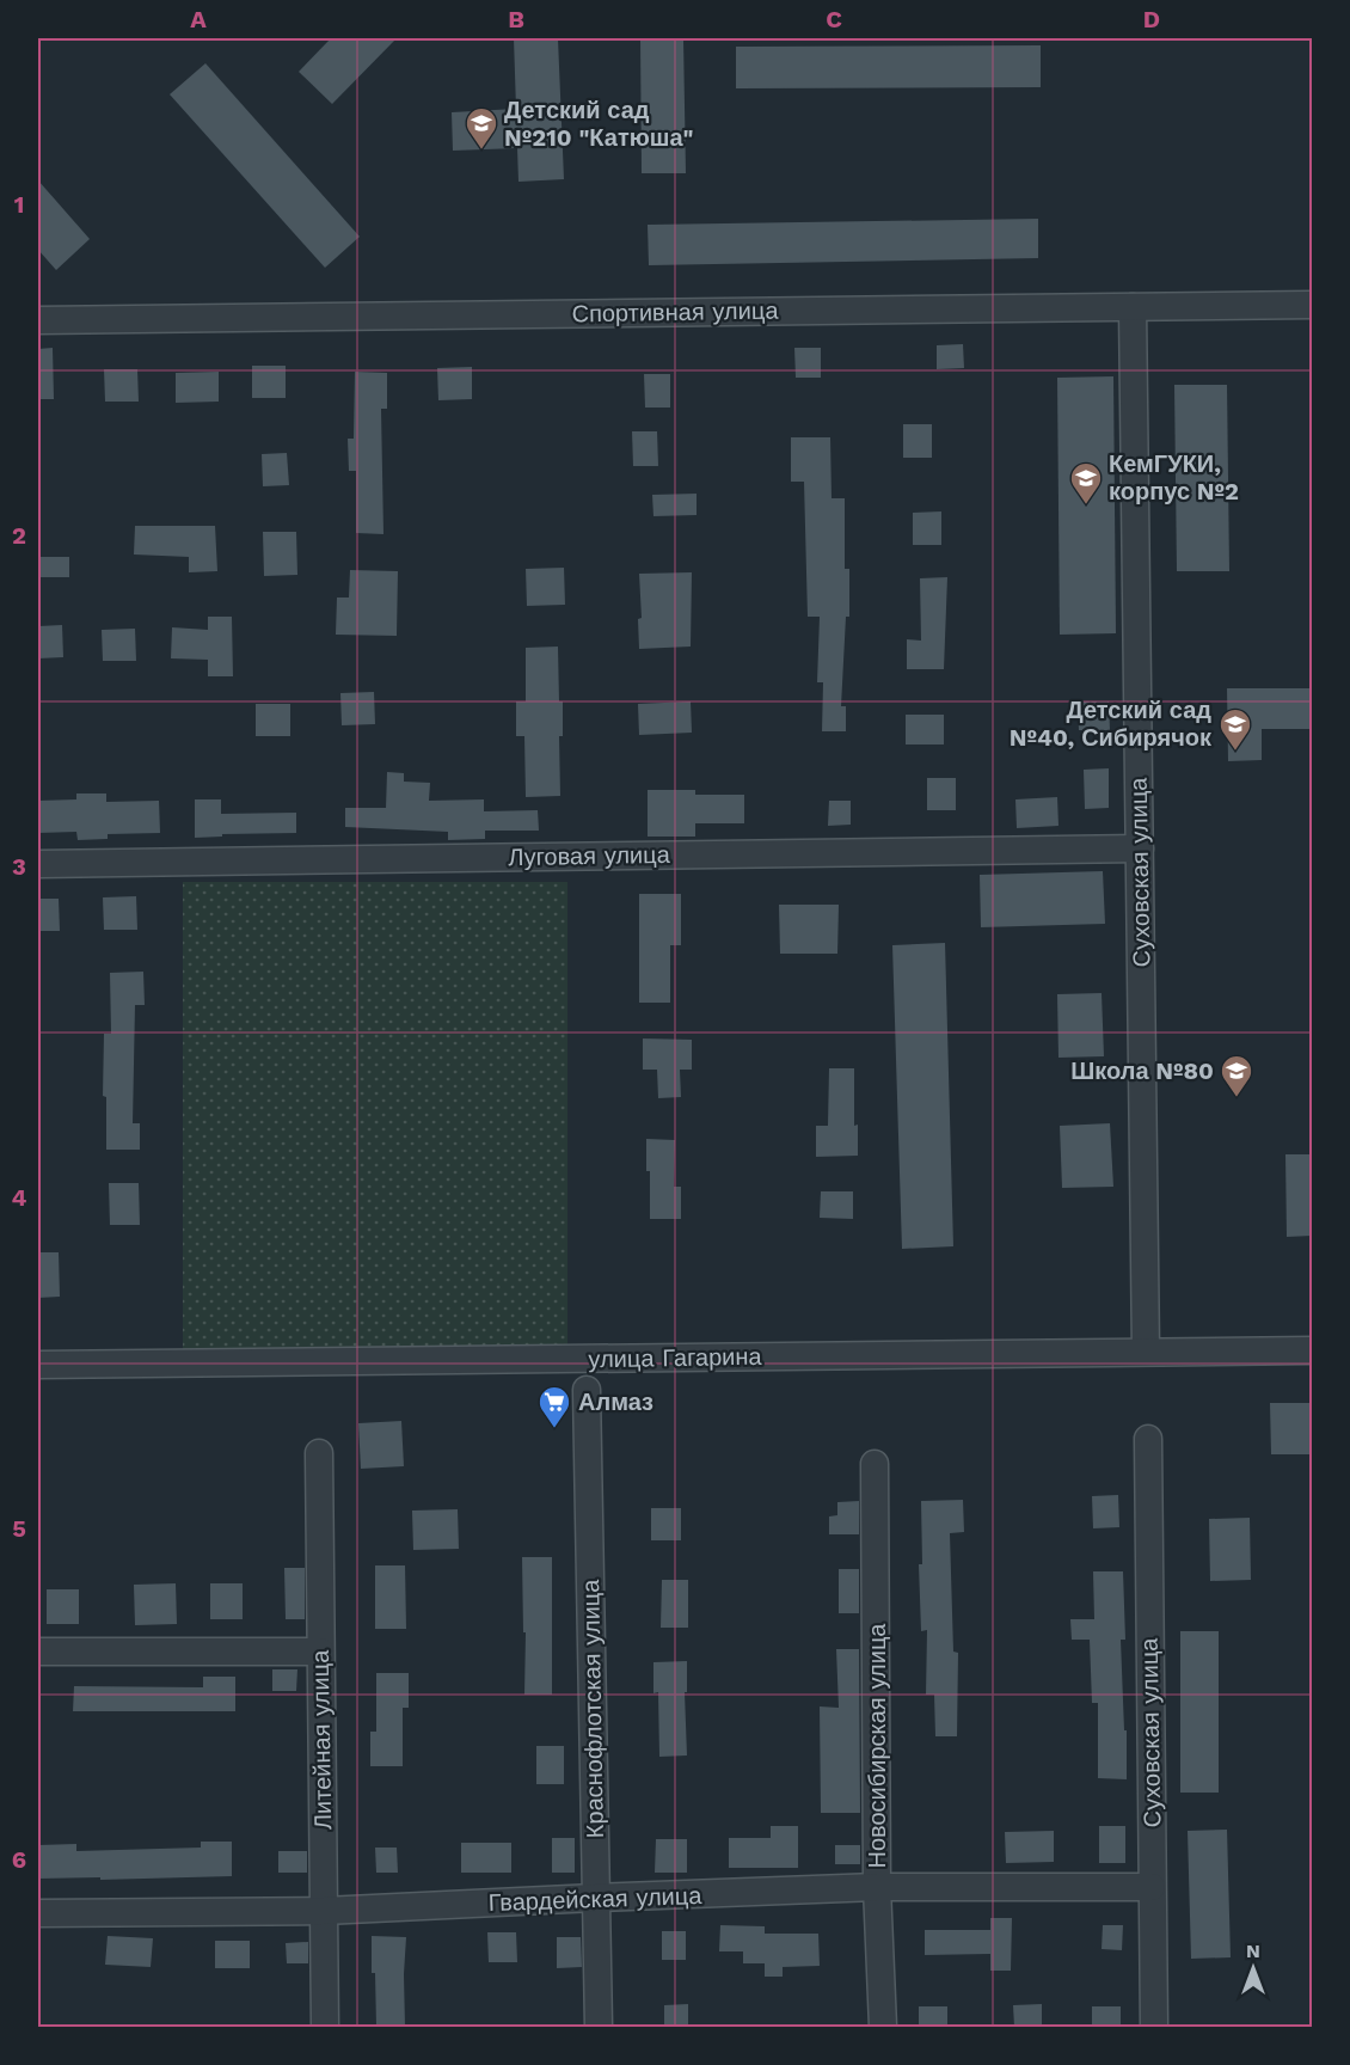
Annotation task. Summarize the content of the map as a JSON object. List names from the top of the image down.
{
  "streets": {
    "street": [
      "Спортивная улица",
      "Луговая улица",
      "Суховская улица",
      "улица Гагарина",
      "Краснофлотская улица",
      "Литейная улица",
      "Новосибирская улица",
      "Гвардейская улица"
    ]
  },
  "crossings": [
    ["Спортивная улица", "Суховская улица"],
    ["Луговая улица", "Суховская улица"],
    ["Суховская улица", "улица Гагарина"],
    ["Суховская улица", "Гвардейская улица"],
    ["Краснофлотская улица", "Гвардейская улица"],
    ["Литейная улица", "Гвардейская улица"],
    ["Новосибирская улица", "Гвардейская улица"]
  ],
  "places": {
    "school or university": [
      "Детский сад №210 \"Катюша\"",
      "КемГУКИ, корпус №2",
      "Детский сад №40, Сибирячок",
      "Школа №80"
    ],
    "supermarket": ["Алмаз"]
  },
  "north": "top",
  "grid": {
    "columns": [
      "A",
      "B",
      "C",
      "D"
    ],
    "rows": [
      "1",
      "2",
      "3",
      "4",
      "5",
      "6"
    ]
  }
}
